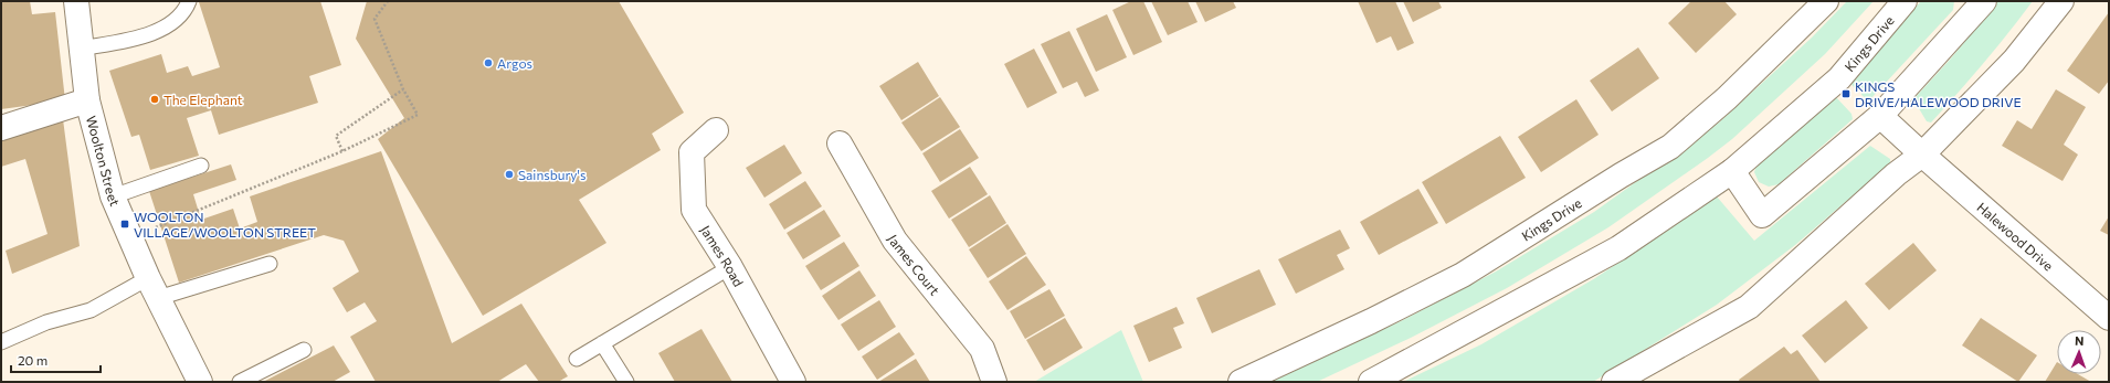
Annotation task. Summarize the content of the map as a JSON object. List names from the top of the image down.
{
  "streets": {
    "street": [
      "Kings Drive",
      "Woolton Street",
      "Halewood Drive",
      "James Road",
      "James Court"
    ]
  },
  "places": {
    "other": ["Argos", "The Elephant", "Sainsbury's"],
    "transit": ["KINGS DRIVE/HALEWOOD DRIVE", "WOOLTON VILLAGE/WOOLTON STREET"]
  },
  "scale_bar": "20 m",
  "north": "top"
}
